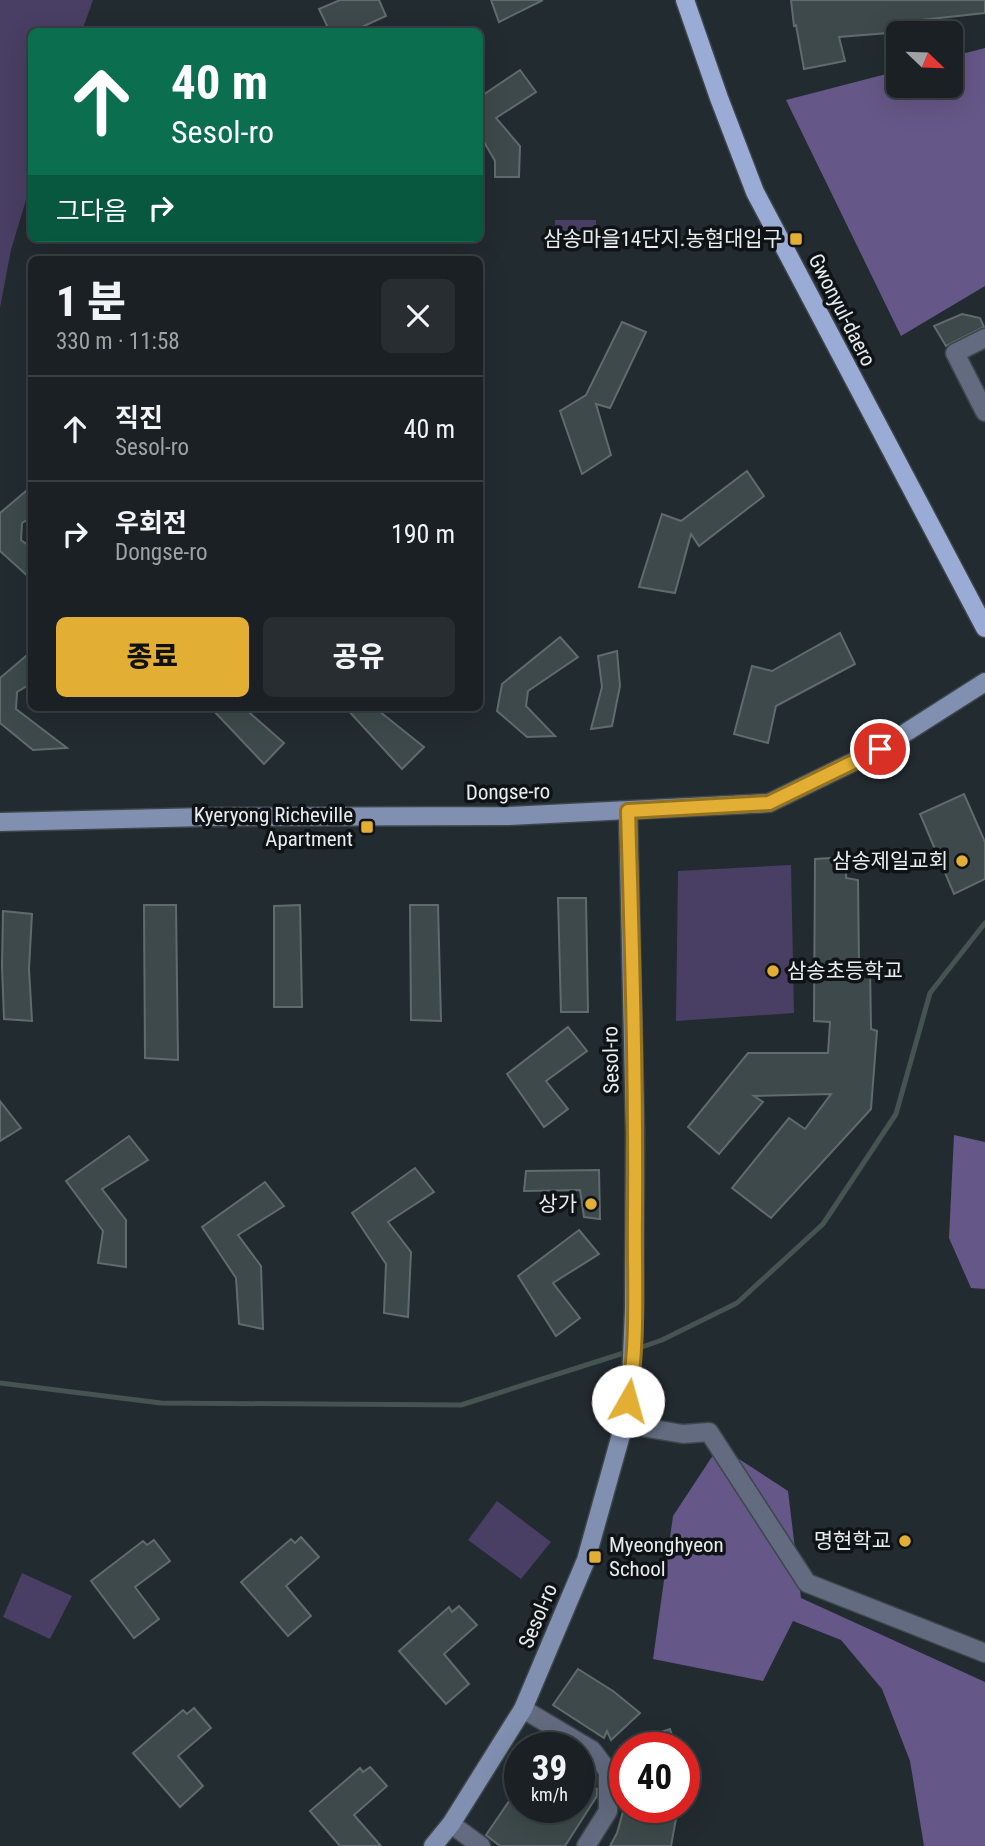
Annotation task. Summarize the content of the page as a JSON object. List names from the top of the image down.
{
  "streets": {
    "main road": ["Gwonyul-daero"],
    "street": ["Dongse-ro", "Sesol-ro"]
  },
  "crossings": [
    ["Dongse-ro", "Sesol-ro"]
  ],
  "places": {
    "transit": ["삼송마을14단지.농협대입구", "Kyeryong Richeville Apartment", "Myeonghyeon School"],
    "other": [
      "삼송제일교회",
      "삼송초등학교",
      "상가",
      "명현학교"
    ]
  },
  "north": "bottom right",
  "page": {
    "turn": ["40 m", "Sesol-ro"],
    "then": "그다음",
    "heading": ["1 분", "330 m · 11:58"],
    "list": [
      {
        "name": "직진",
        "note": "Sesol-ro",
        "value": "40 m"
      },
      {
        "name": "우회전",
        "note": "Dongse-ro",
        "value": "190 m"
      }
    ],
    "buttons": ["종료", "공유"],
    "speed": "39 km/h",
    "limit": "40"
  }
}
